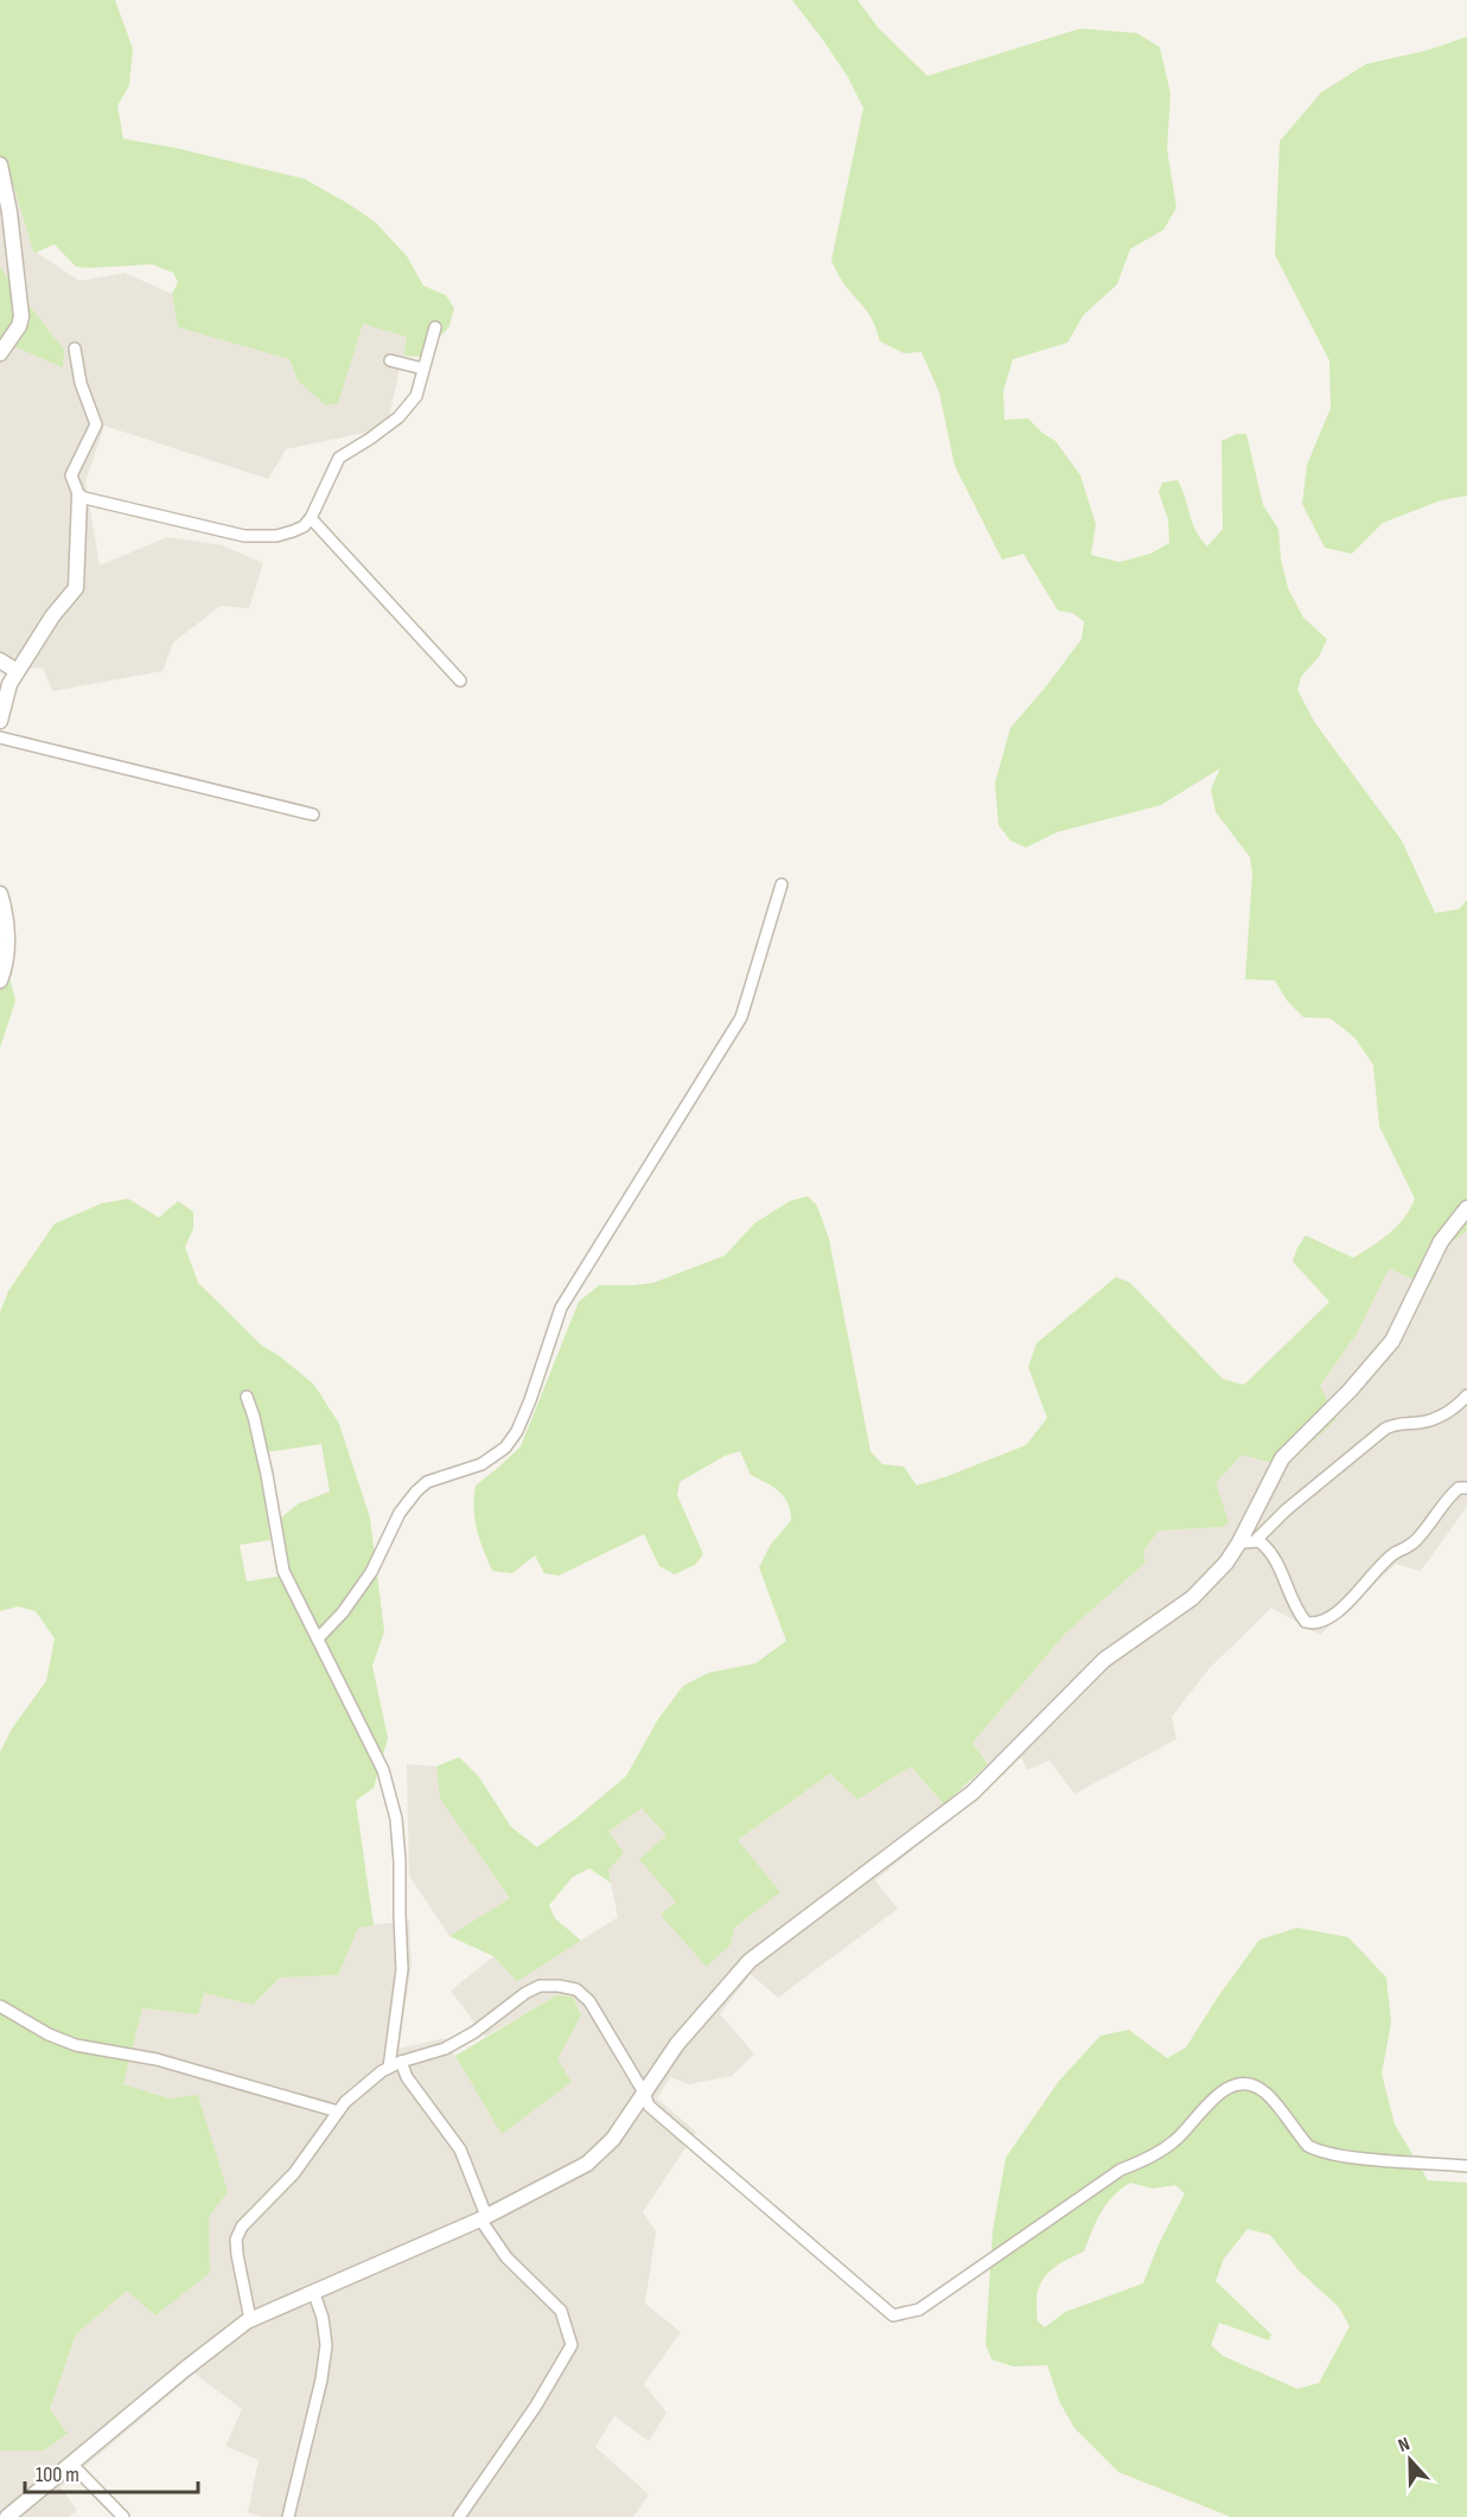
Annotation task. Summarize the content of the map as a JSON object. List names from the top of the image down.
{
  "scale_bar": "100 m",
  "north": "top"
}
